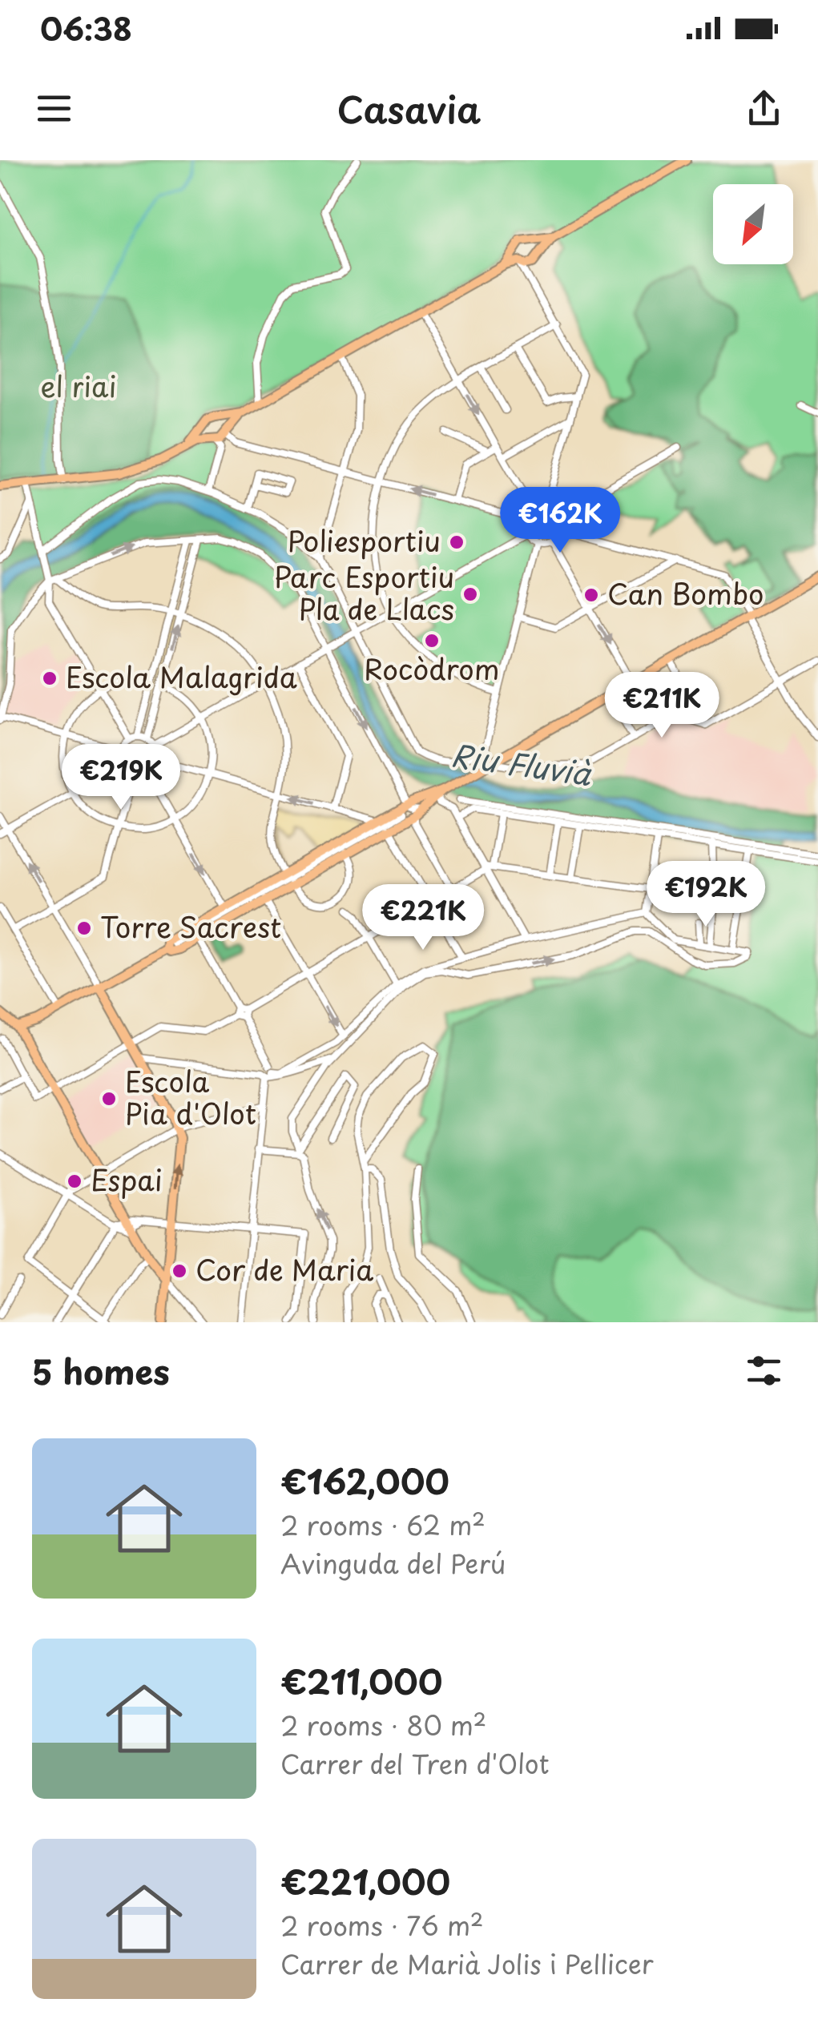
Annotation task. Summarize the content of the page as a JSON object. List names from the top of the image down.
{
  "water": ["Riu Fluvià"],
  "parks": ["el riai"],
  "places": [
    "Poliesportiu",
    "Parc Esportiu Pla de Llacs",
    "Can Bombo",
    "Rocòdrom",
    "Escola Malagrida",
    "Torre Sacrest",
    "Escola Pia d'Olot",
    "Espai",
    "Cor de Maria"
  ],
  "north": "bottom left",
  "page": {
    "status": "06:38",
    "header": "Casavia",
    "price": [
      "€162K",
      "€211K",
      "€219K",
      "€192K",
      "€221K"
    ],
    "heading": "5 homes",
    "list": [
      {
        "name": "€162,000",
        "note": "2 rooms · 62 m² · Avinguda del Perú"
      },
      {
        "name": "€211,000",
        "note": "2 rooms · 80 m² · Carrer del Tren d'Olot"
      },
      {
        "name": "€221,000",
        "note": "2 rooms · 76 m² · Carrer de Marià Jolis i Pellicer"
      }
    ]
  }
}
